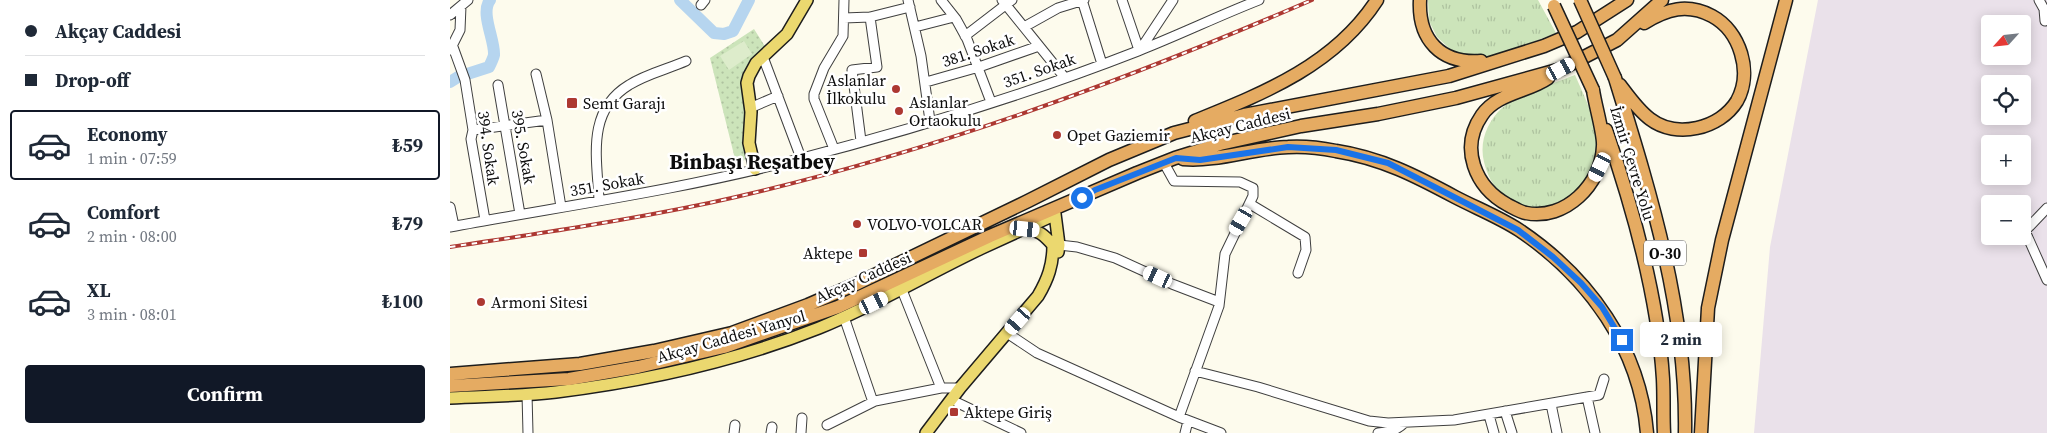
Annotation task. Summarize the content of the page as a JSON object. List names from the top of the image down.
{
  "streets": {
    "highway": ["Akçay Caddesi", "İzmir Çevre Yolu", "O-30"],
    "main road": ["Akçay Caddesi Yanyol"],
    "street": [
      "381. Sokak",
      "351. Sokak",
      "395. Sokak",
      "394. Sokak"
    ]
  },
  "crossings": [
    ["351. Sokak", "395. Sokak"],
    ["351. Sokak", "394. Sokak"],
    ["Akçay Caddesi", "Akçay Caddesi Yanyol"]
  ],
  "districts": ["Binbaşı Reşatbey"],
  "places": {
    "other": [
      "Aslanlar İlkokulu",
      "Aslanlar Ortaokulu",
      "Opet Gaziemir",
      "VOLVO-VOLCAR",
      "Armoni Sitesi"
    ],
    "transit": ["Semt Garajı", "Aktepe", "Aktepe Giriş"]
  },
  "north": "bottom left",
  "page": {
    "banner": ["Akçay Caddesi", "Drop-off"],
    "map_buttons": ["+", "−"],
    "list": [
      {
        "name": "Economy",
        "note": "1 min · 07:59",
        "value": "₺59"
      },
      {
        "name": "Comfort",
        "note": "2 min · 08:00",
        "value": "₺79"
      },
      {
        "name": "XL",
        "note": "3 min · 08:01",
        "value": "₺100"
      }
    ],
    "bubble": "2 min",
    "buttons": "Confirm"
  }
}
